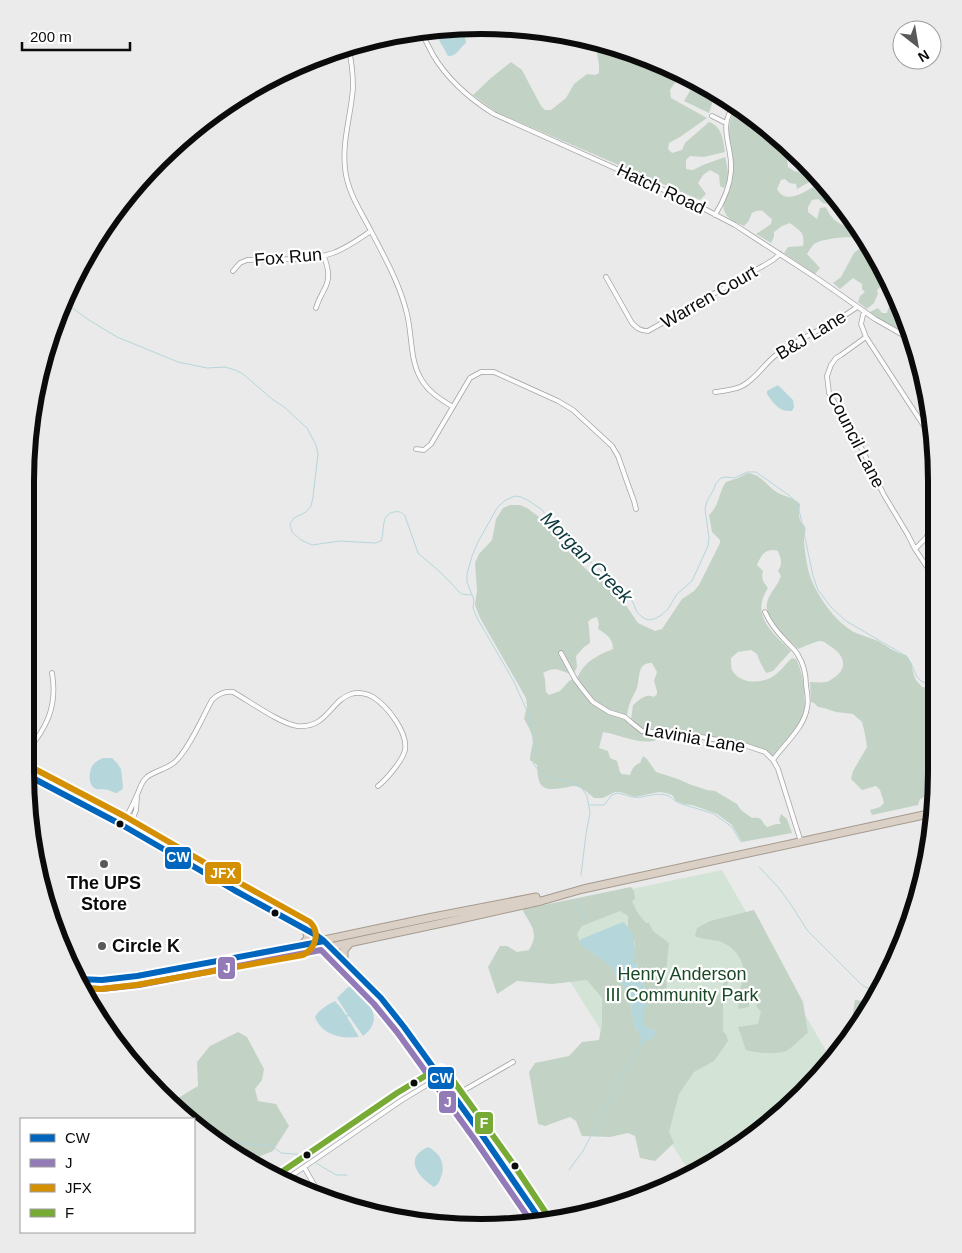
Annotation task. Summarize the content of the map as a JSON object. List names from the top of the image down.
{
  "streets": {
    "street": [
      "Hatch Road",
      "Fox Run",
      "Warren Court",
      "B&J Lane",
      "Council Lane",
      "Lavinia Lane"
    ]
  },
  "crossings": [
    ["Hatch Road", "Warren Court"],
    ["Hatch Road", "B&J Lane"]
  ],
  "water": ["Morgan Creek"],
  "parks": ["Henry Anderson III Community Park"],
  "places": ["The UPS Store", "Circle K"],
  "lines": [
    "transit line JFX",
    "transit line CW",
    "transit line J",
    "transit line F"
  ],
  "legend": [
    "CW",
    "J",
    "JFX",
    "F"
  ],
  "scale_bar": "200 m",
  "north": "bottom right"
}
